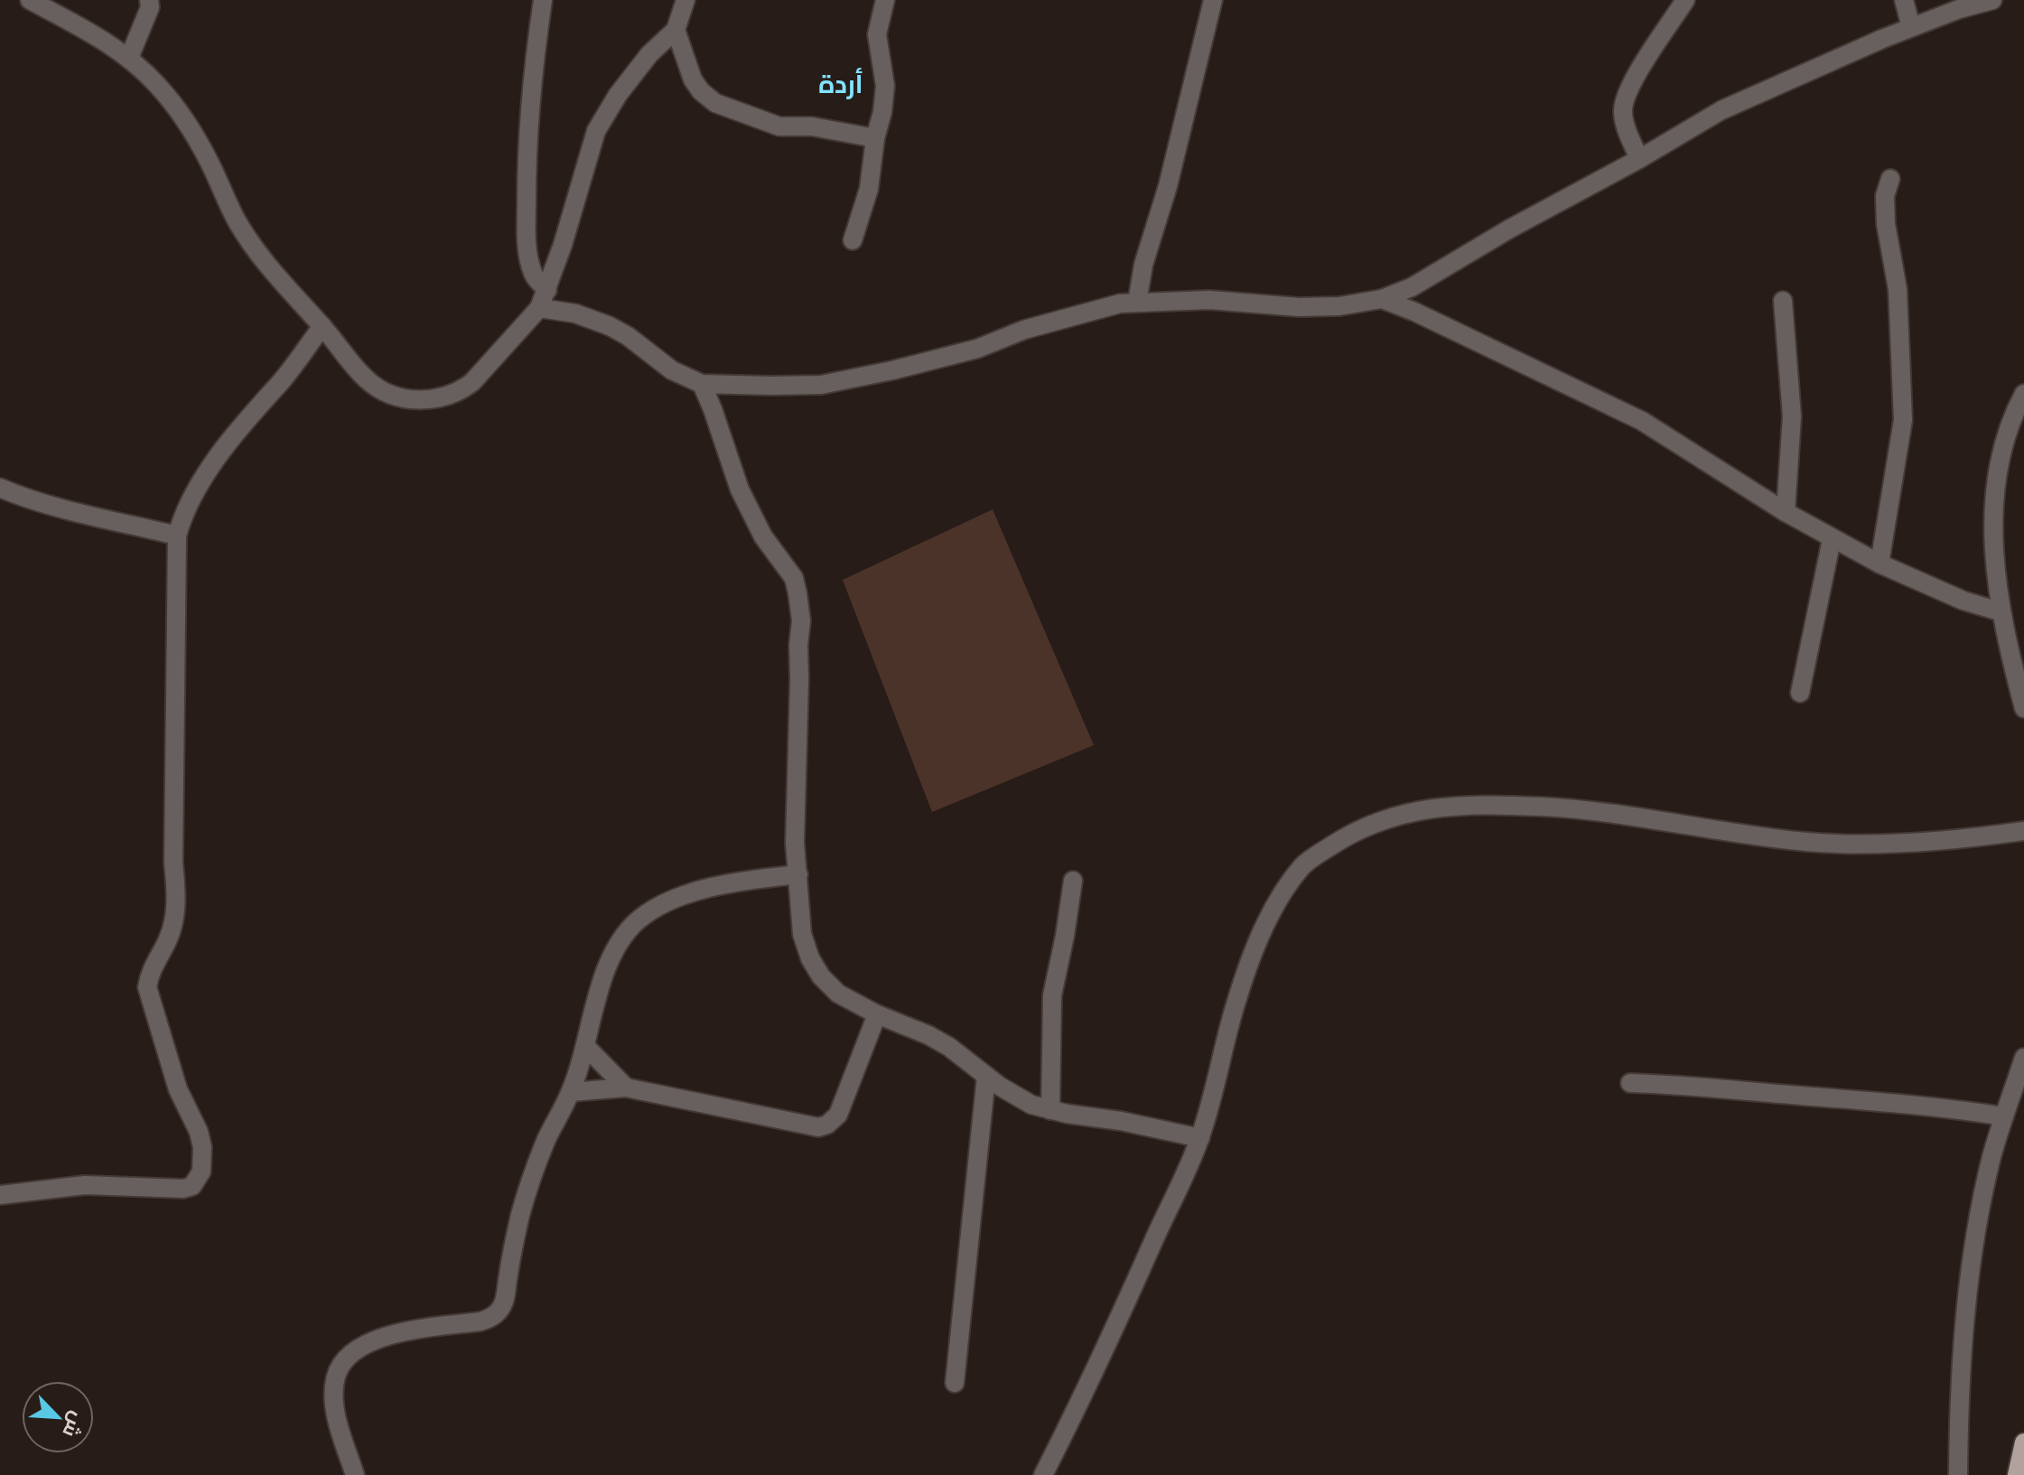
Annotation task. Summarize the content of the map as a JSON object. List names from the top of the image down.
{
  "districts": ["أردة"],
  "north": "bottom right"
}
